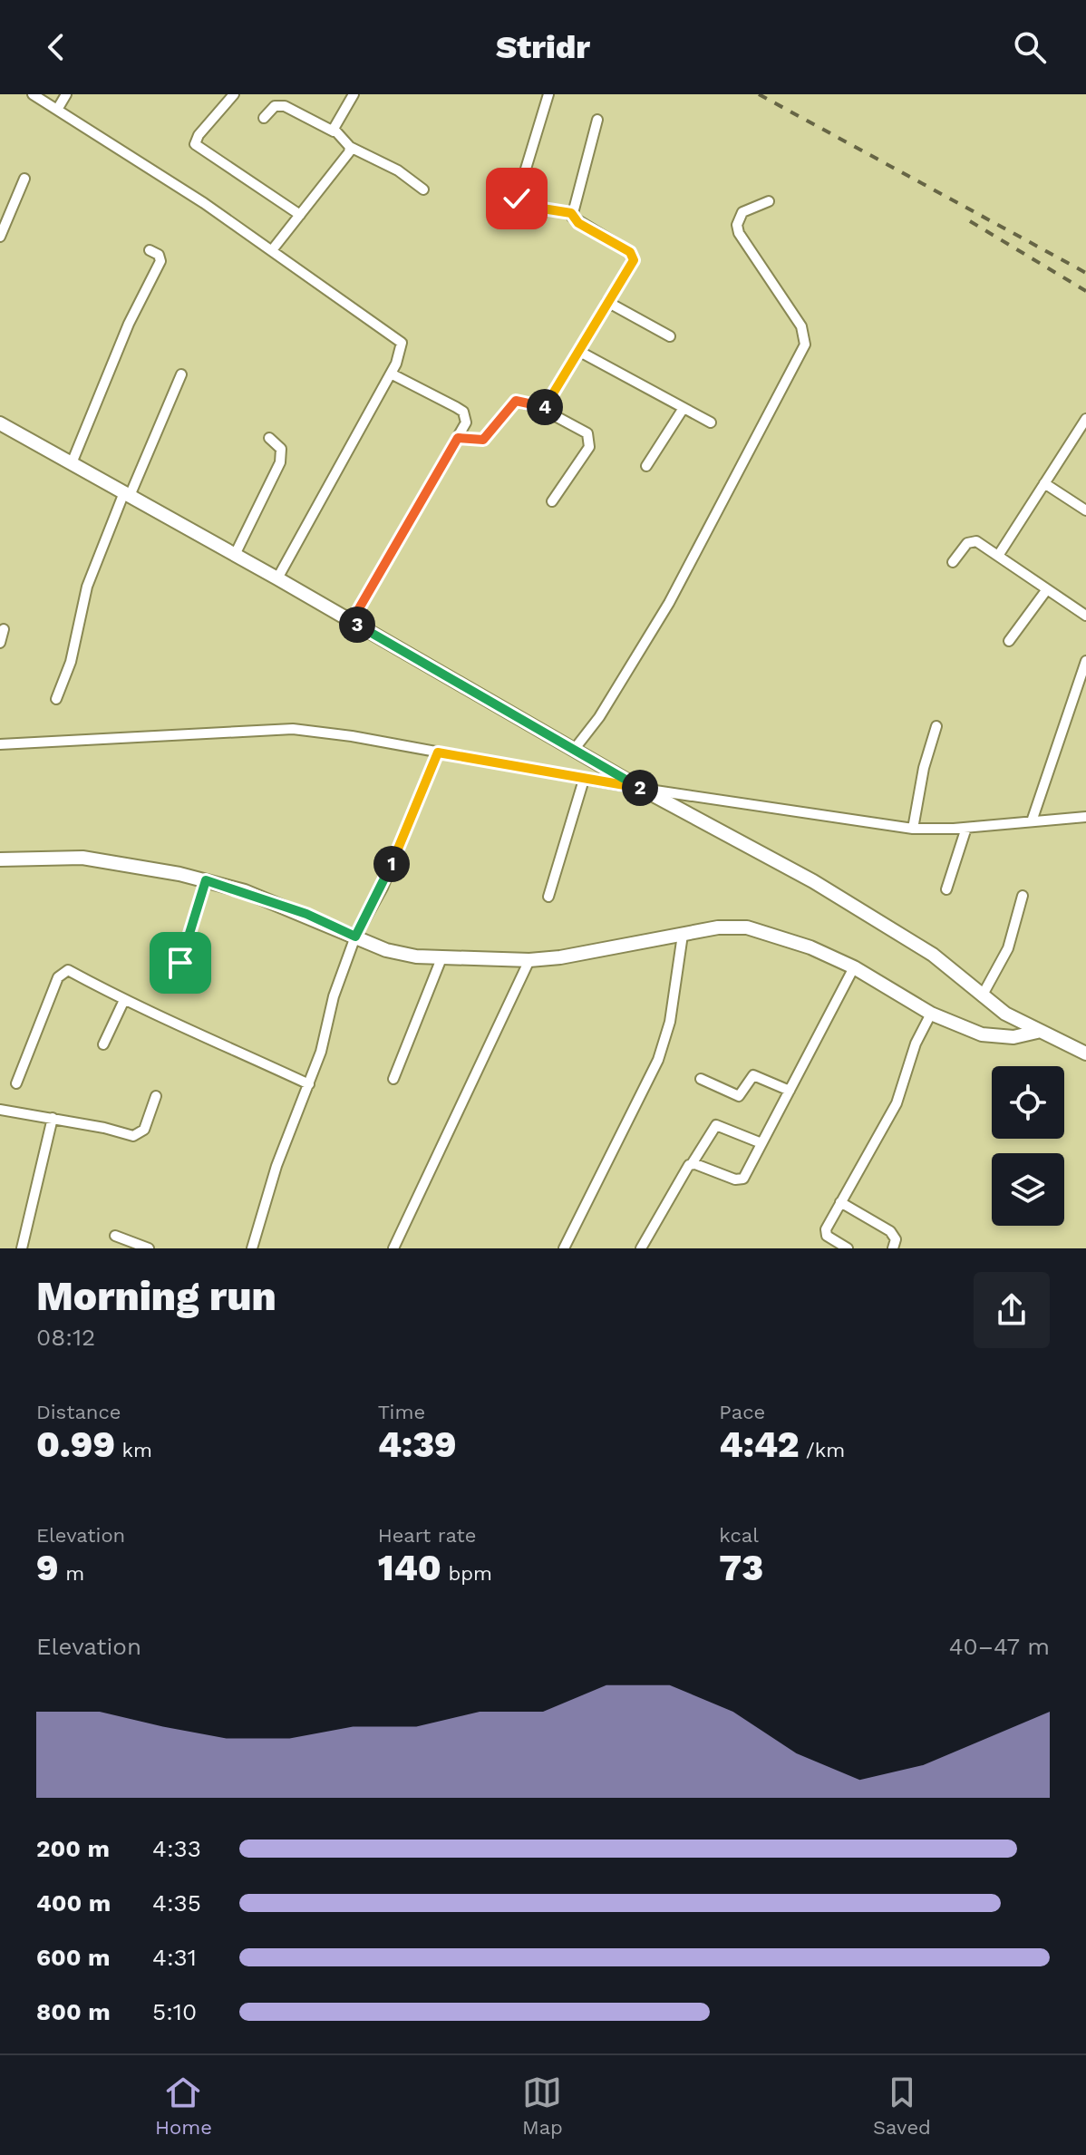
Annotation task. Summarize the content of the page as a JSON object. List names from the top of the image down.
{
  "page": {
    "header": "Stridr",
    "pins": [
      "4",
      "3",
      "2",
      "1"
    ],
    "heading": ["Morning run", "08:12"],
    "stats": [
      ["Distance", "0.99 km"],
      ["Time", "4:39"],
      ["Pace", "4:42 /km"],
      ["Elevation", "9 m"],
      ["Heart rate", "140 bpm"],
      ["kcal", "73"]
    ],
    "chart": ["Elevation", "40–47 m"],
    "list": [
      {
        "name": "200 m",
        "note": "4:33"
      },
      {
        "name": "400 m",
        "note": "4:35"
      },
      {
        "name": "600 m",
        "note": "4:31"
      },
      {
        "name": "800 m",
        "note": "5:10"
      }
    ],
    "tabs": ["Home", "Map", "Saved"]
  }
}
